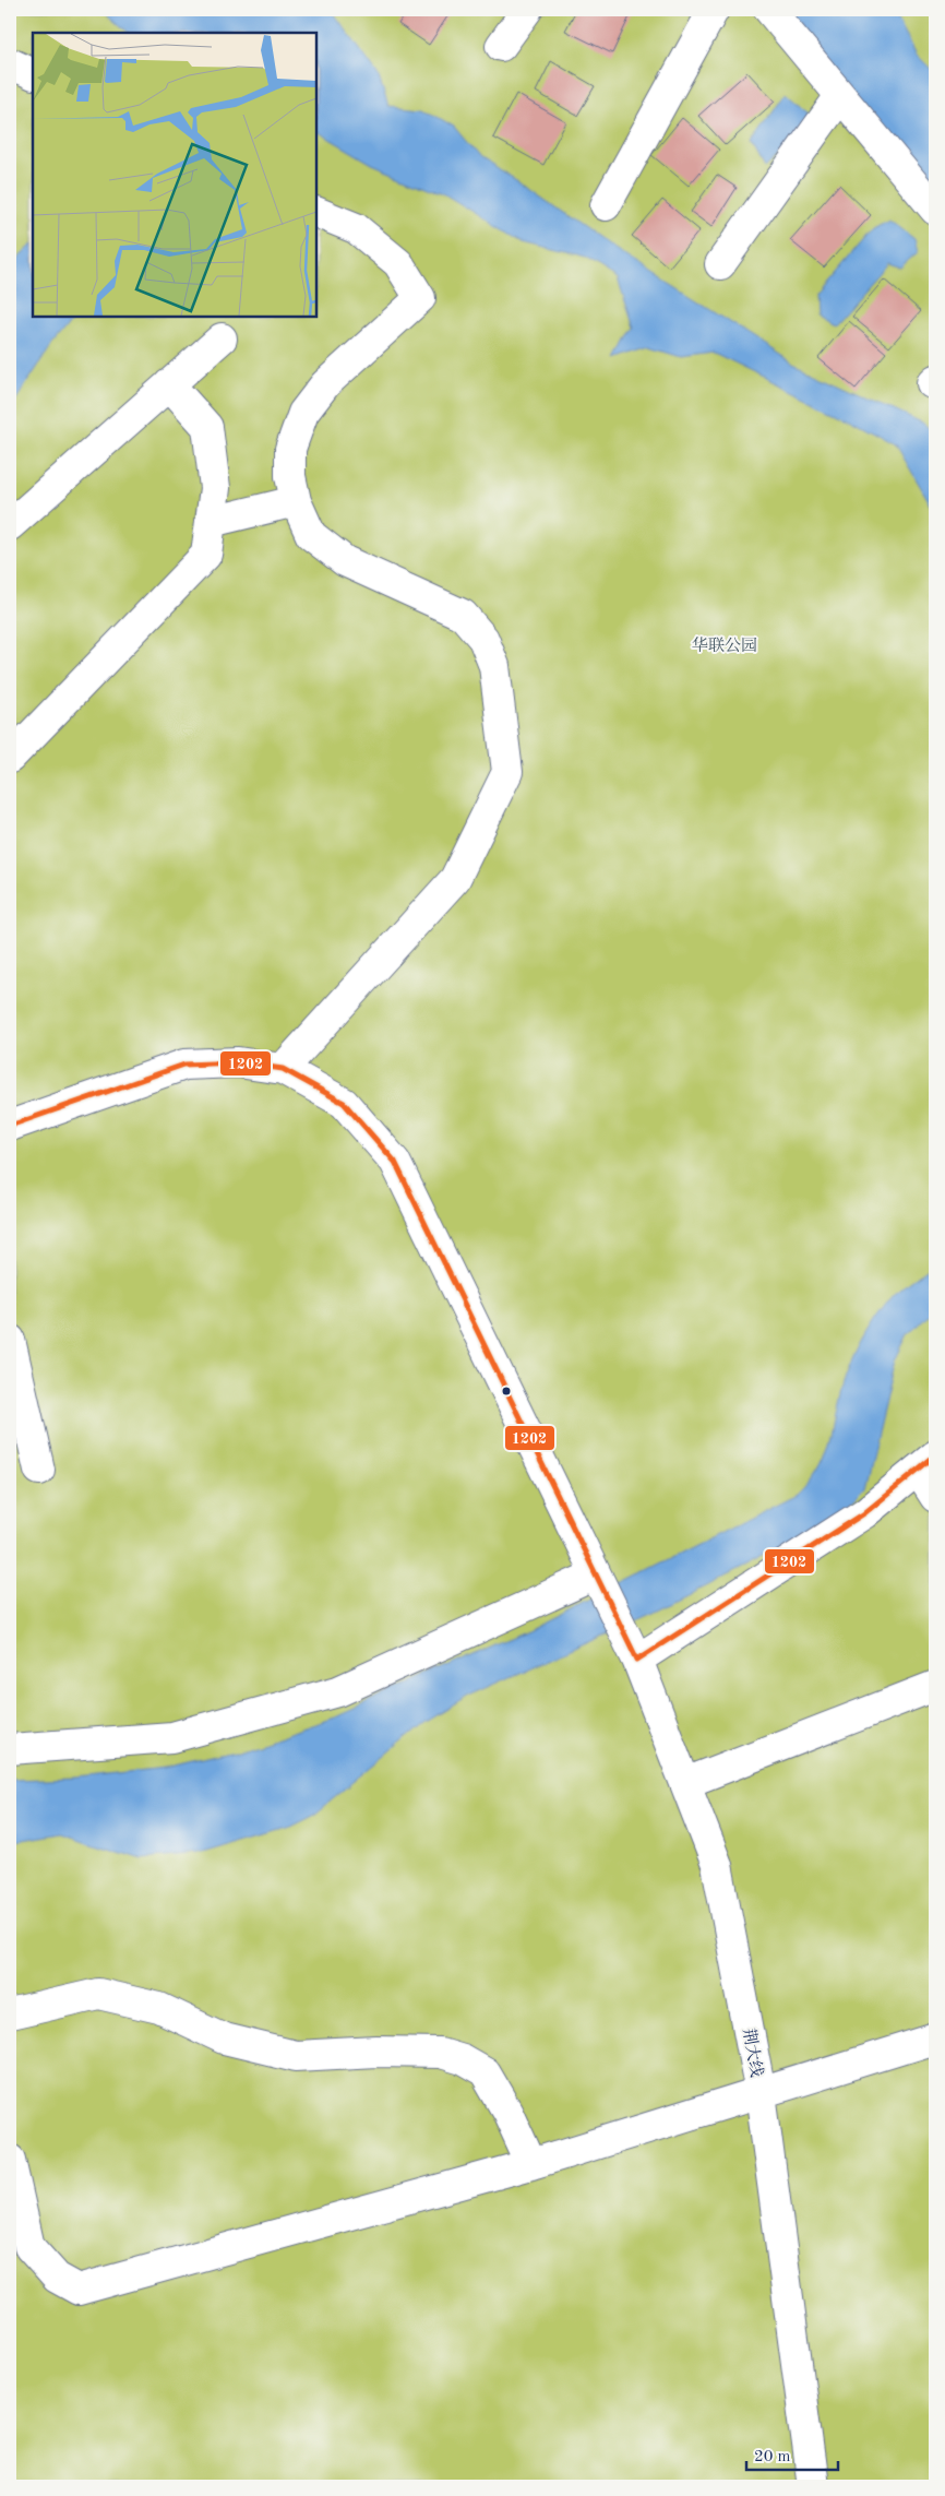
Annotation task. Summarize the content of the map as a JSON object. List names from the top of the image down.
{
  "streets": {
    "street": ["荆大线"]
  },
  "parks": ["华联公园"],
  "lines": ["transit line 1202"],
  "scale_bar": "20 m"
}
